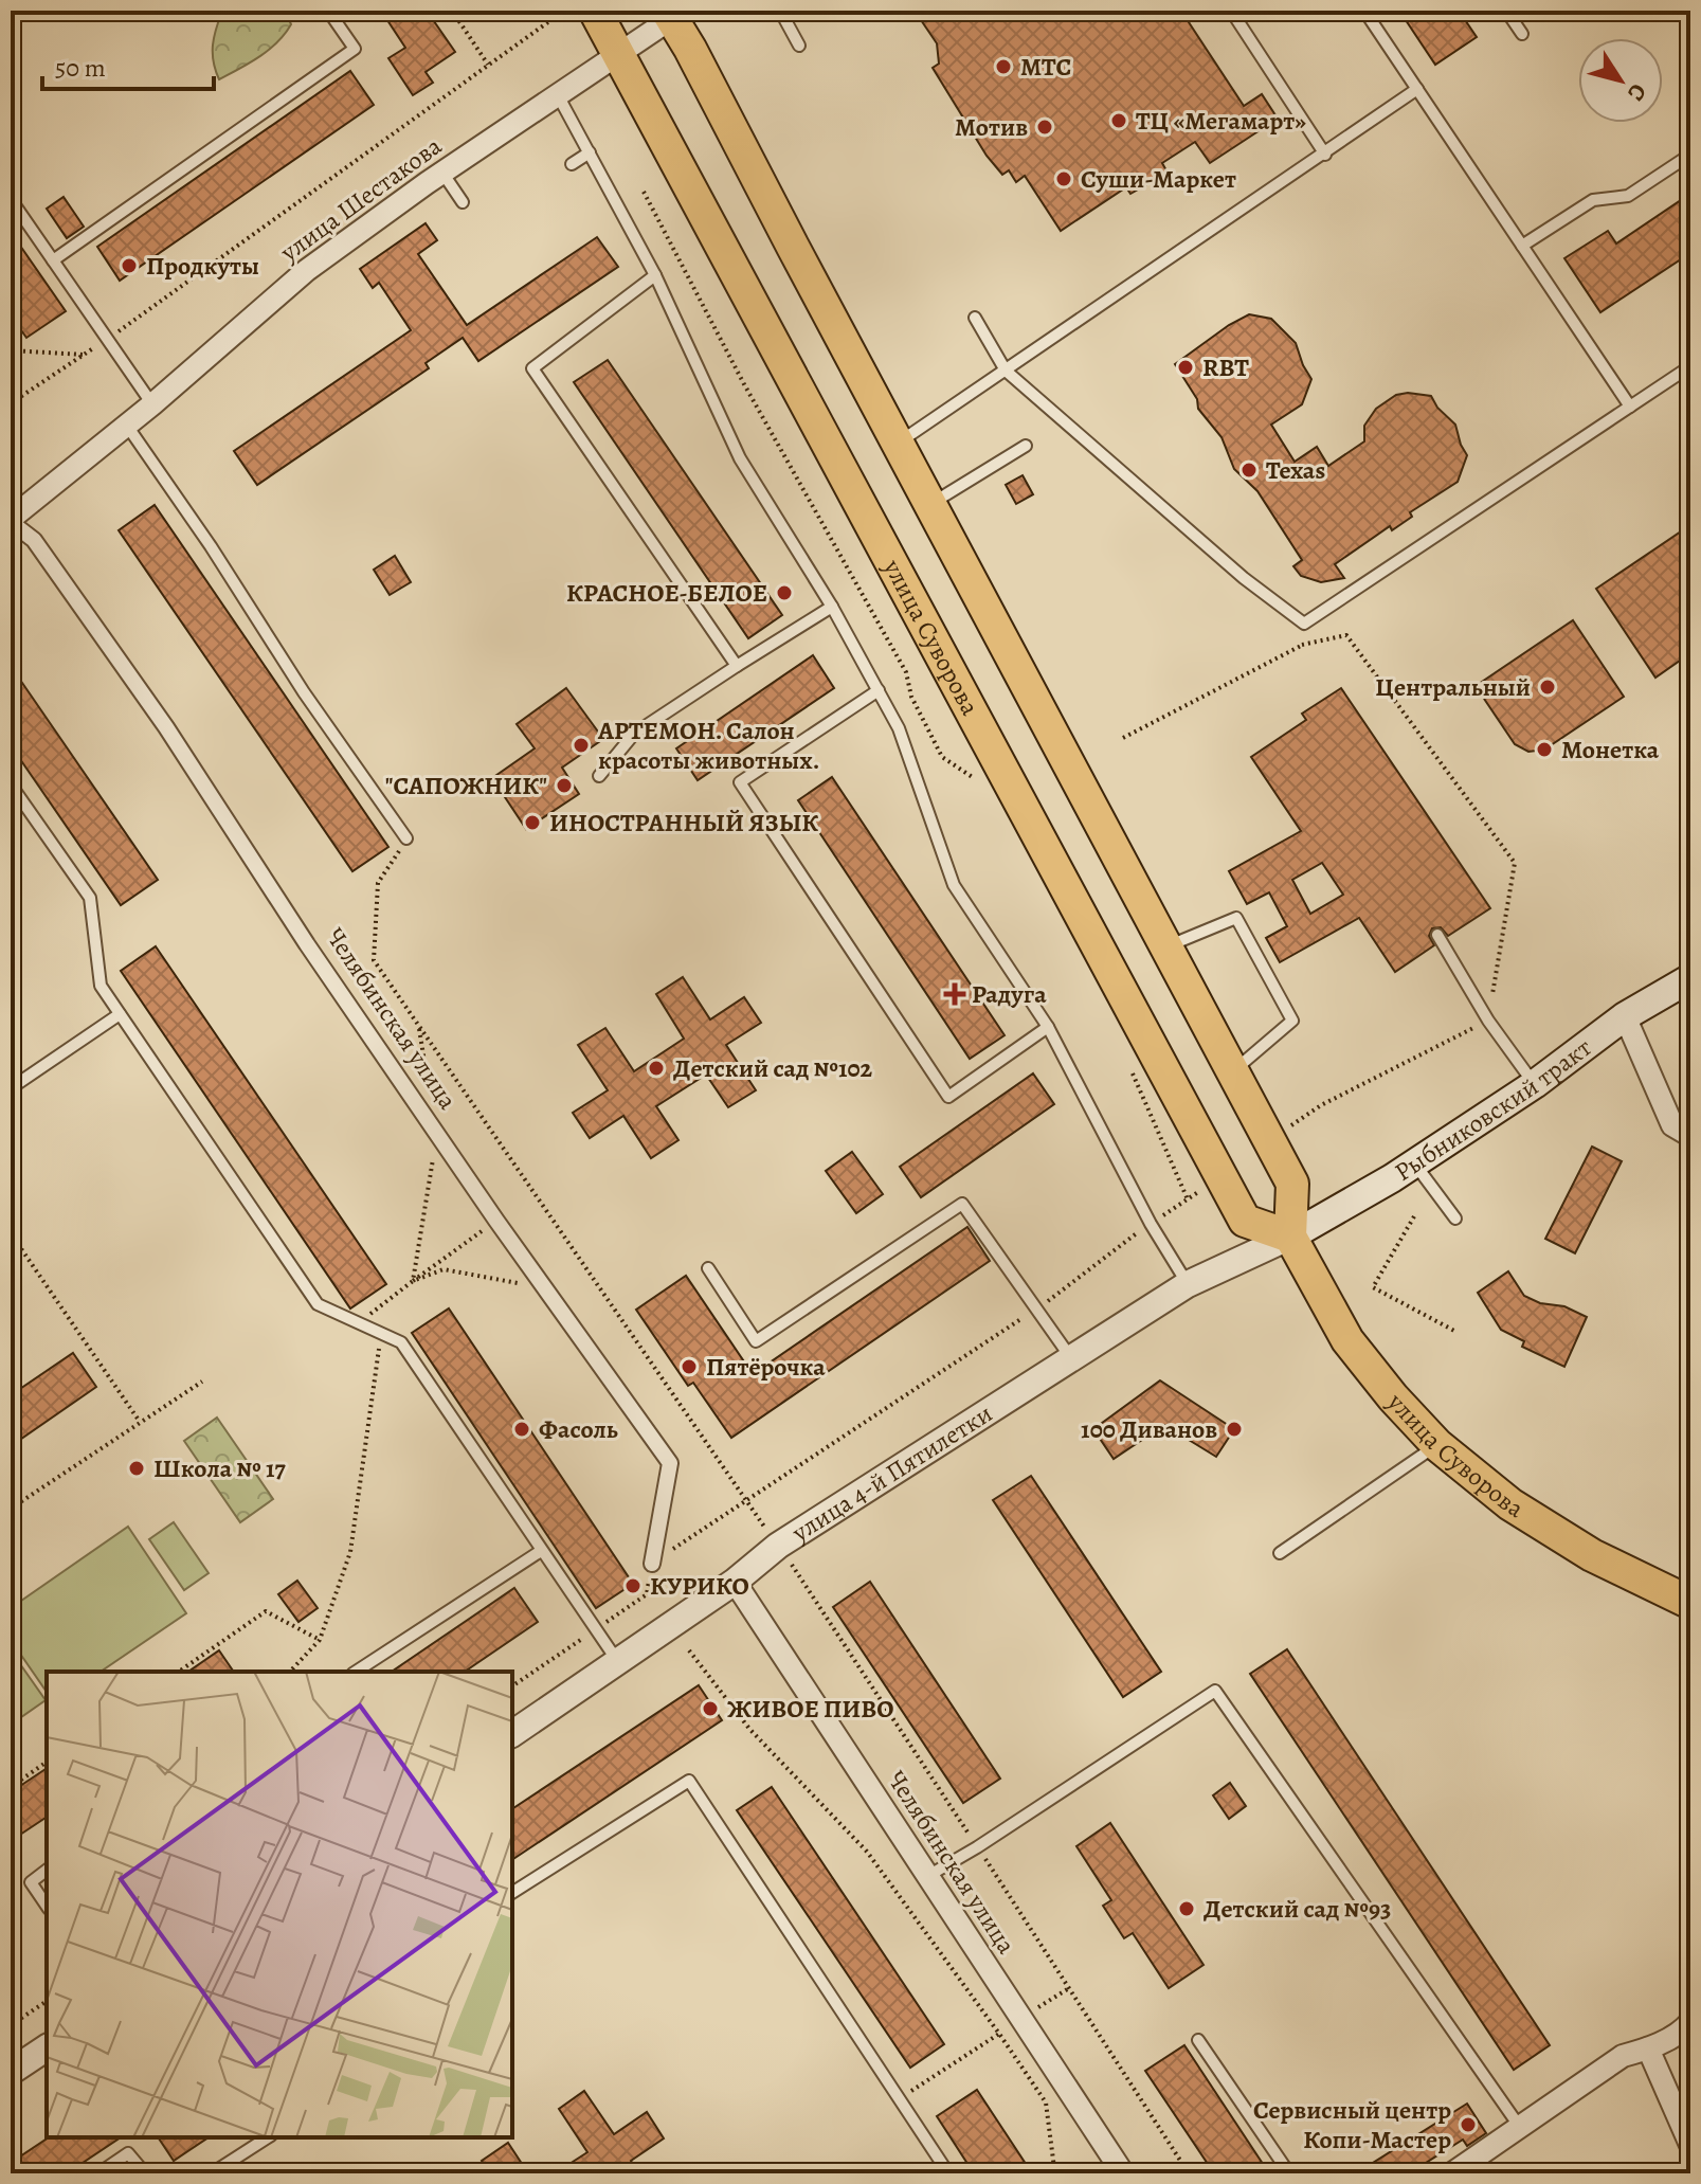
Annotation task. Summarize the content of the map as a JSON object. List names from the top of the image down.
{
  "streets": {
    "main road": ["улица Суворова", "Рыбниковский тракт"],
    "street": ["улица Шестакова", "Челябинская улица", "улица 4-й Пятилетки"]
  },
  "crossings": [
    ["улица Шестакова", "улица Суворова"],
    ["улица Шестакова", "Челябинская улица"],
    ["улица Суворова", "Рыбниковский тракт"],
    ["улица Суворова", "улица 4-й Пятилетки"],
    ["Челябинская улица", "улица 4-й Пятилетки"],
    ["Рыбниковский тракт", "улица 4-й Пятилетки"]
  ],
  "places": {
    "other": [
      "МТС",
      "ТЦ «Мегамарт»",
      "Мотив",
      "Суши-Маркет",
      "Продкуты",
      "RBT",
      "Texas",
      "КРАСНОЕ-БЕЛОЕ",
      "Центральный",
      "АРТЕМОН. Салон красоты животных.",
      "Монетка",
      "\"САПОЖНИК\"",
      "ИНОСТРАННЫЙ ЯЗЫК",
      "Детский сад №102",
      "Пятёрочка",
      "Фасоль",
      "100 Диванов",
      "Школа № 17",
      "КУРИКО",
      "ЖИВОЕ ПИВО",
      "Детский сад №93",
      "Сервисный центр Копи-Мастер"
    ],
    "health": ["Радуга"]
  },
  "scale_bar": "50 m",
  "north": "bottom right"
}
